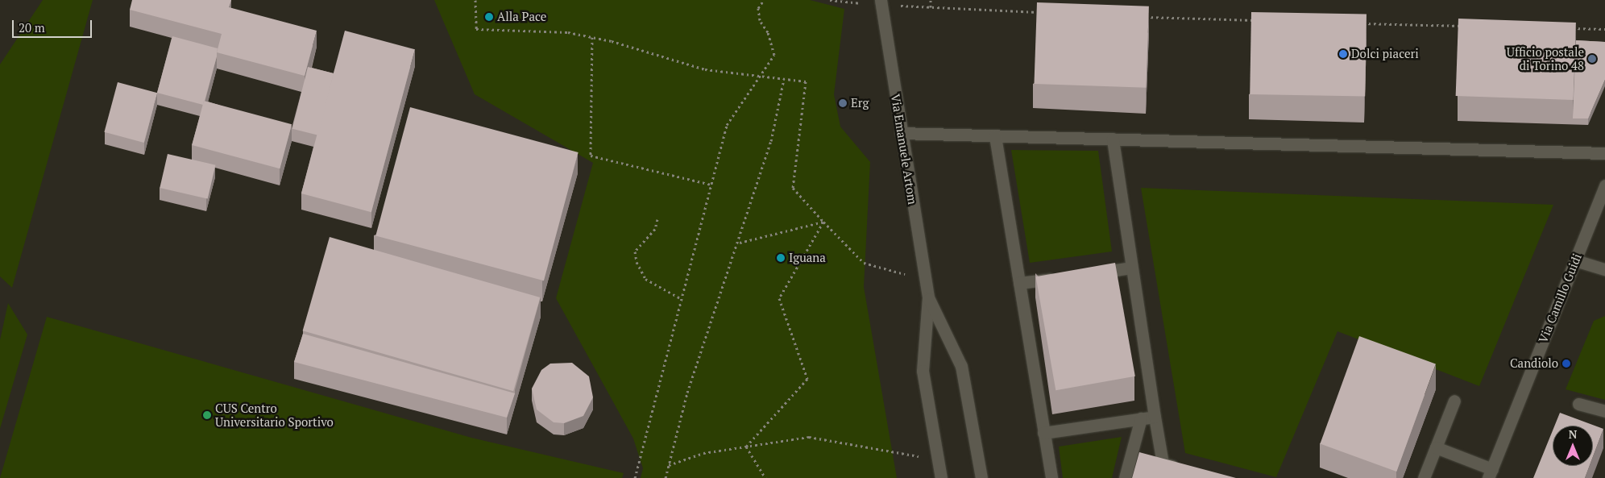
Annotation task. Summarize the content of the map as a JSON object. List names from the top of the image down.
{
  "streets": {
    "street": ["Via Emanuele Artom", "Via Camillo Guidi"]
  },
  "places": [
    "Alla Pace",
    "Dolci piaceri",
    "Ufficio postale di Torino 48",
    "Erg",
    "Iguana",
    "Candiolo",
    "CUS Centro Universitario Sportivo"
  ],
  "scale_bar": "20 m",
  "north": "top"
}
